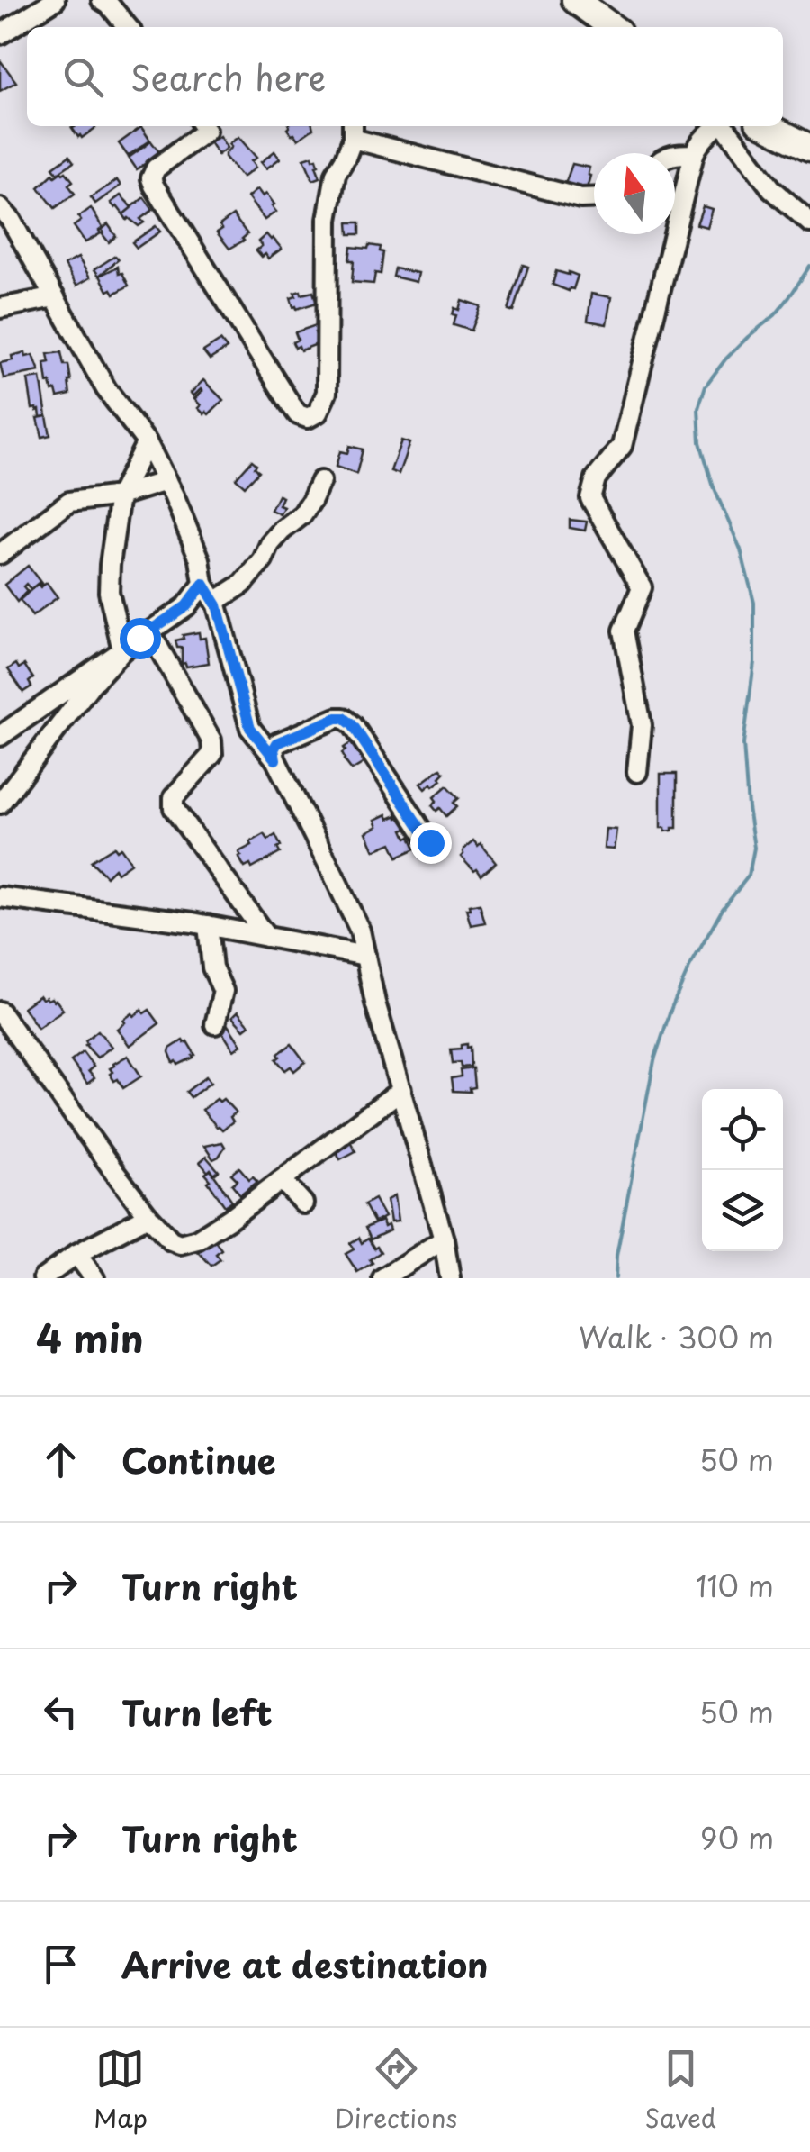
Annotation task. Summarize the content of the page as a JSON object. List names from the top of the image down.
{
  "north": "top",
  "page": {
    "search": "Search here",
    "heading": ["4 min", "Walk · 300 m"],
    "list": [
      ["Continue", "50 m"],
      ["Turn right", "110 m"],
      ["Turn left", "50 m"],
      ["Turn right", "90 m"],
      "Arrive at destination"
    ],
    "nav": ["Map", "Directions", "Saved"]
  }
}
